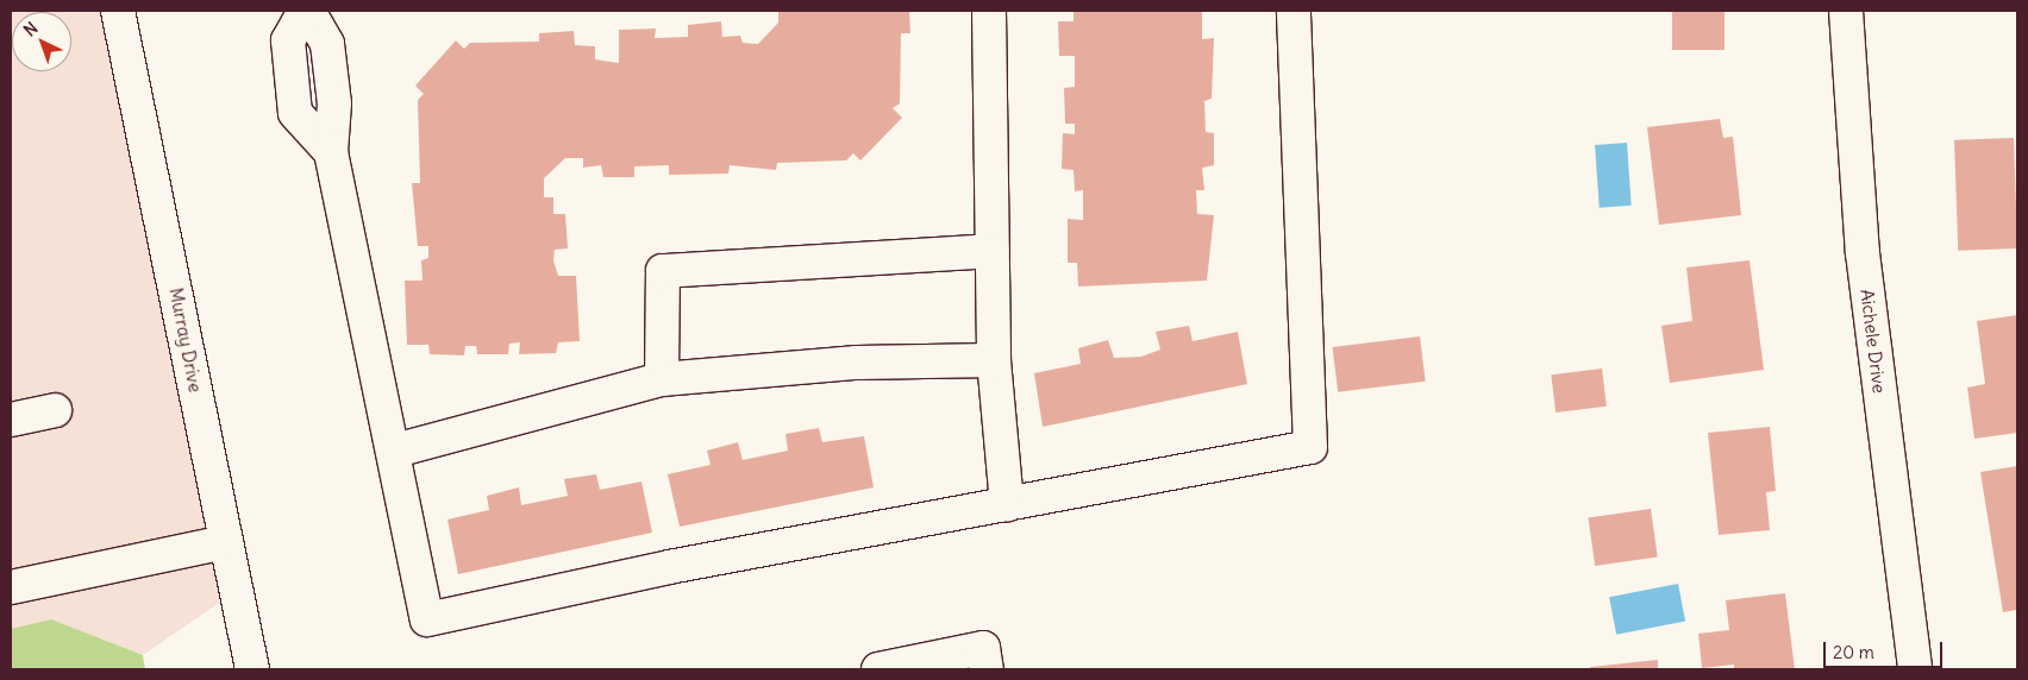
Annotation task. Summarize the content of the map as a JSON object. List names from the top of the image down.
{
  "streets": {
    "street": ["Murray Drive", "Aichele Drive"]
  },
  "scale_bar": "20 m",
  "north": "top left"
}
